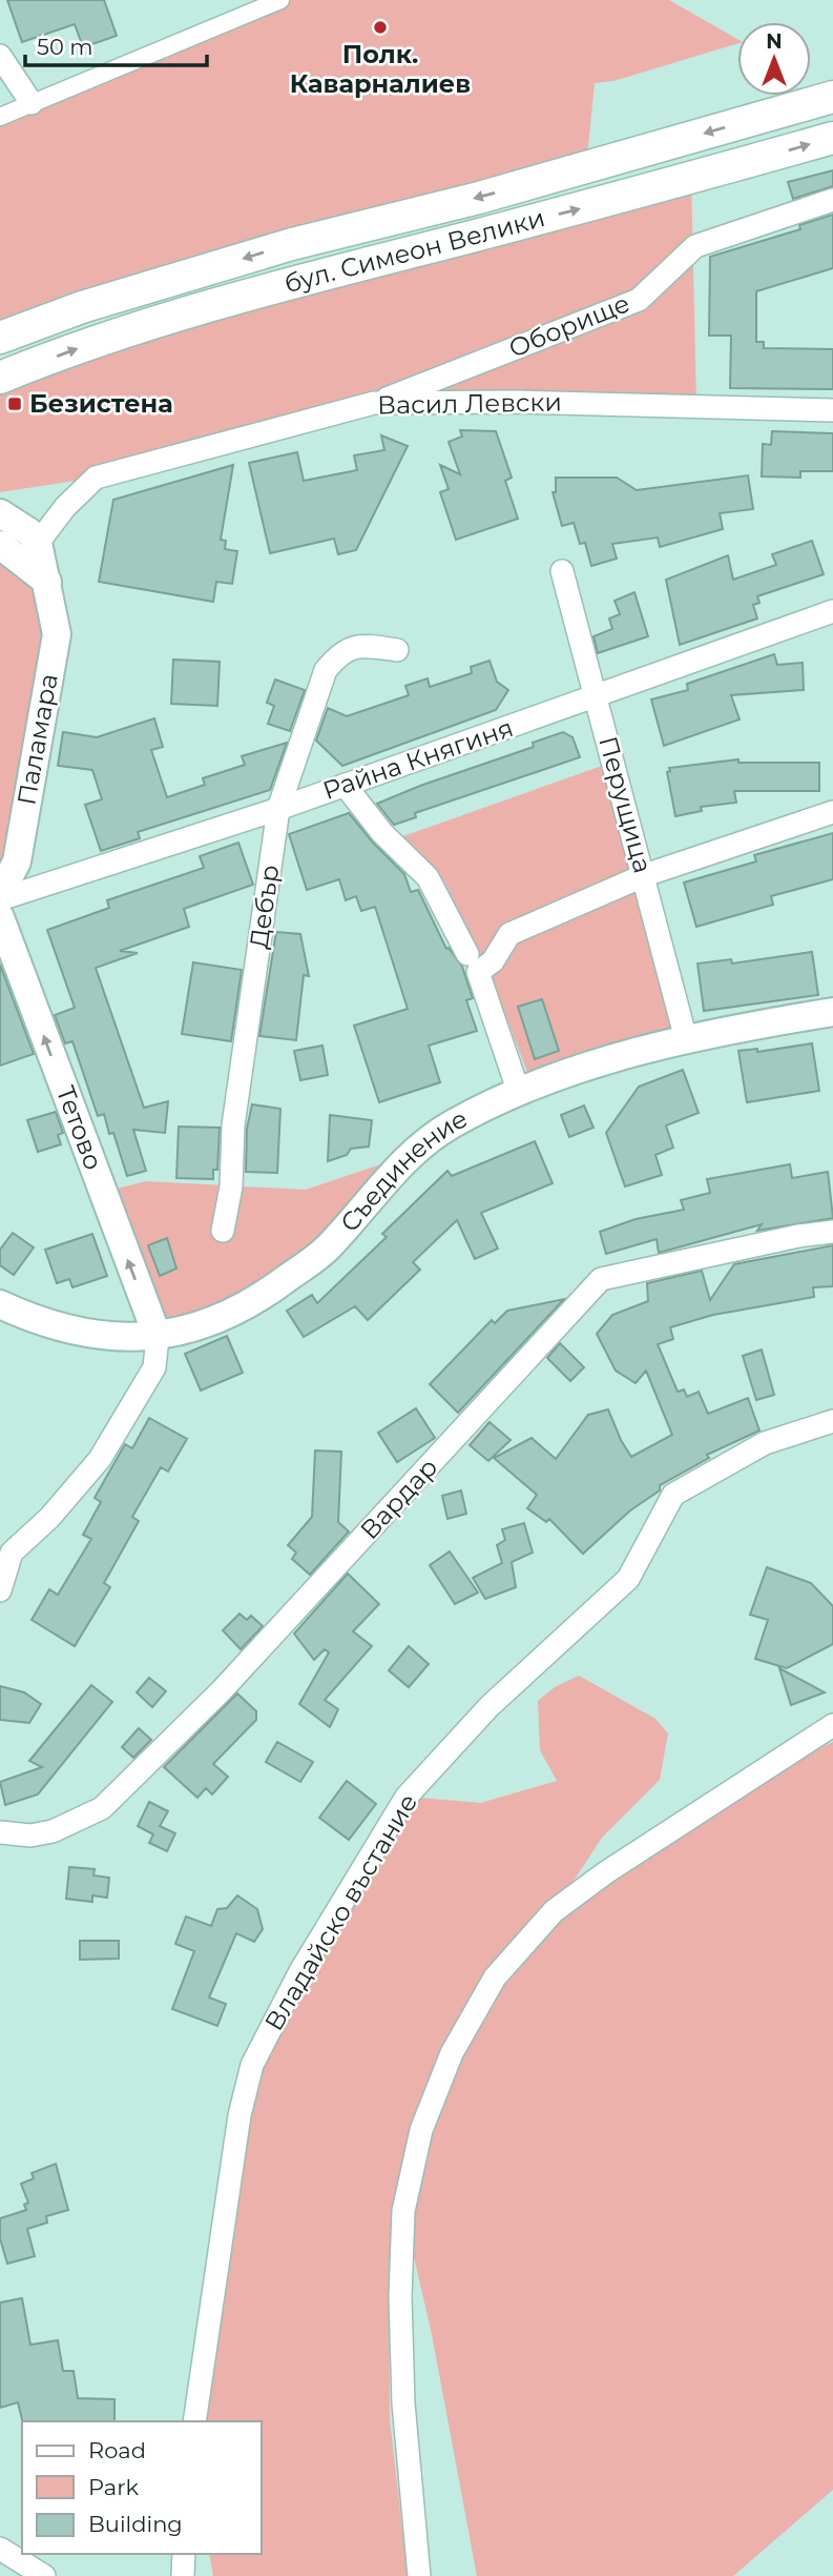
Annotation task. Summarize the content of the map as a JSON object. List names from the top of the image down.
{
  "streets": {
    "main road": ["бул. Симеон Велики"],
    "street": [
      "Оборище",
      "Васил Левски",
      "Паламара",
      "Райна Княгиня",
      "Перущица",
      "Дебър",
      "Тетово",
      "Съединение",
      "Вардар",
      "Владайско въстание"
    ]
  },
  "crossings": [
    ["Оборище", "Васил Левски"],
    ["Васил Левски", "Паламара"],
    ["Паламара", "Райна Княгиня"],
    ["Райна Княгиня", "Перущица"],
    ["Райна Княгиня", "Дебър"],
    ["Перущица", "Съединение"],
    ["Тетово", "Съединение"]
  ],
  "one_way": ["Тетово"],
  "places": {
    "other": ["Полк. Каварналиев"],
    "transit": ["Безистена"]
  },
  "legend": ["Road", "Park", "Building"],
  "scale_bar": "50 m",
  "north": "top"
}
